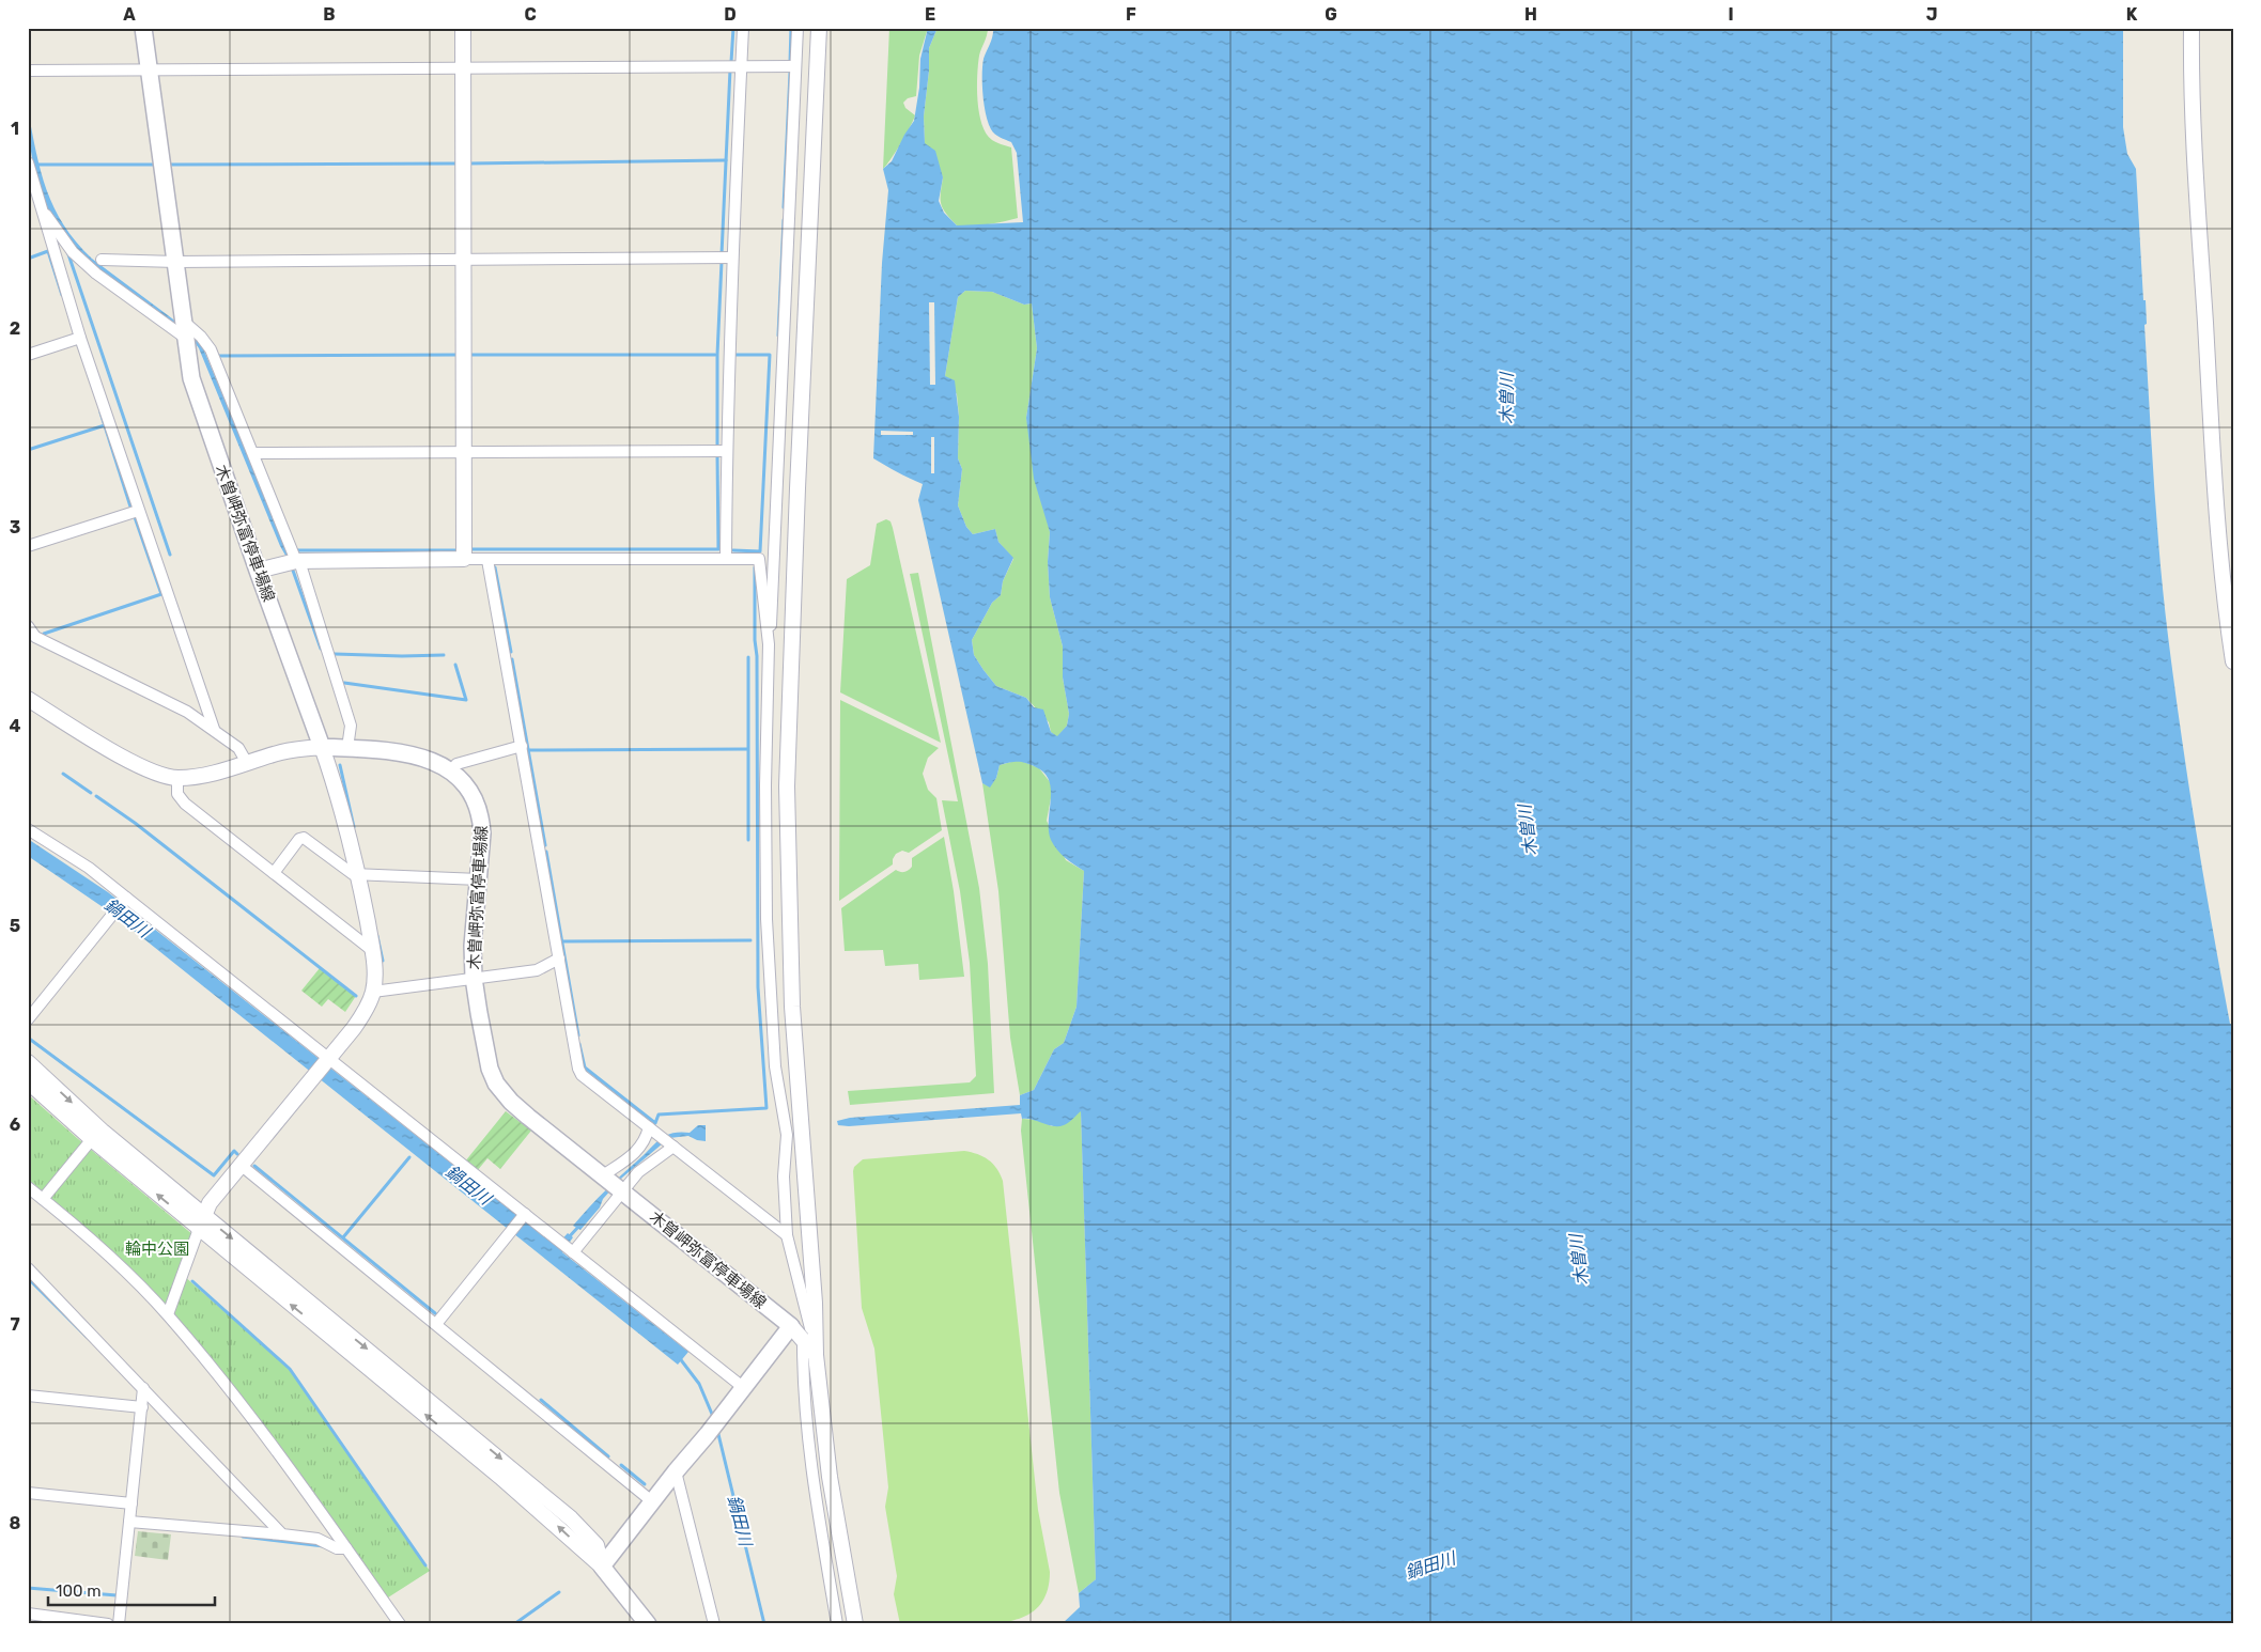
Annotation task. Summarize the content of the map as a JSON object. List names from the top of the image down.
{
  "streets": {
    "main road": ["木曽岬弥富停車場線"]
  },
  "water": ["木曽川", "鍋田川"],
  "parks": ["輪中公園"],
  "scale_bar": "100 m",
  "grid": {
    "columns": [
      "A",
      "B",
      "C",
      "D",
      "E",
      "F",
      "G",
      "H",
      "I",
      "J",
      "K"
    ],
    "rows": [
      "1",
      "2",
      "3",
      "4",
      "5",
      "6",
      "7",
      "8"
    ]
  }
}
